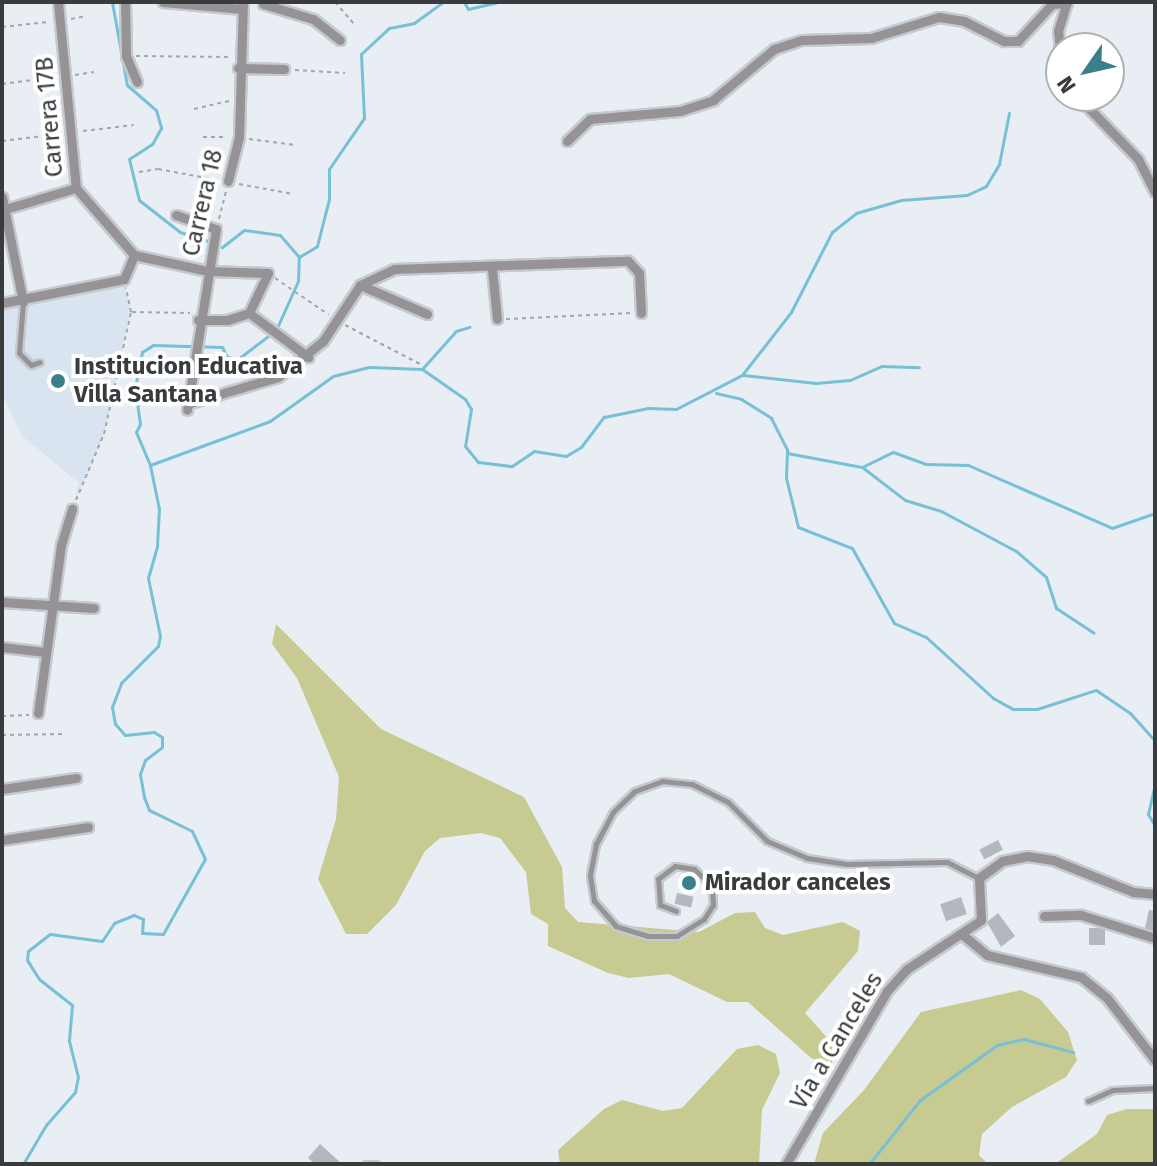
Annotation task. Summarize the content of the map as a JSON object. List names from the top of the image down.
{
  "streets": {
    "street": ["Carrera 17B", "Carrera 18", "Vía a Canceles"]
  },
  "places": ["Institucion Educativa Villa Santana", "Mirador canceles"],
  "north": "bottom left"
}
